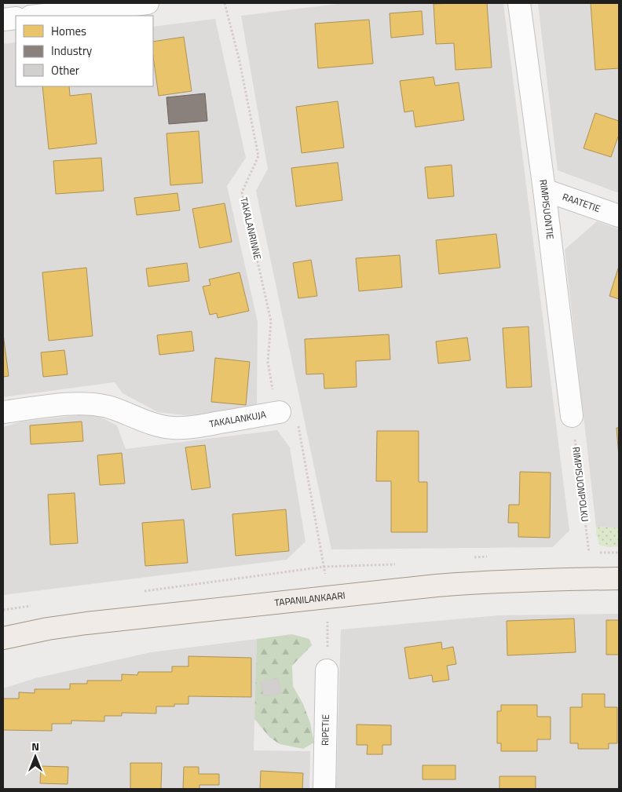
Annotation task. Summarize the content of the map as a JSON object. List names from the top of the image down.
{
  "streets": {
    "main road": ["TAPANILANKAARI"],
    "street": [
      "RAATETIE",
      "RIMPISUONTIE",
      "TAKALANKUJA",
      "RIPETIE"
    ],
    "path": ["TAKALANRINNE", "RIMPISUONPOLKU"]
  },
  "crossings": [
    ["RAATETIE", "RIMPISUONTIE"],
    ["RIMPISUONTIE", "RIMPISUONPOLKU"],
    ["TAKALANRINNE", "TAKALANKUJA"],
    ["TAKALANKUJA", "TAPANILANKAARI"],
    ["TAKALANKUJA", "RIPETIE"]
  ],
  "legend": ["Homes", "Industry", "Other"],
  "north": "top"
}
